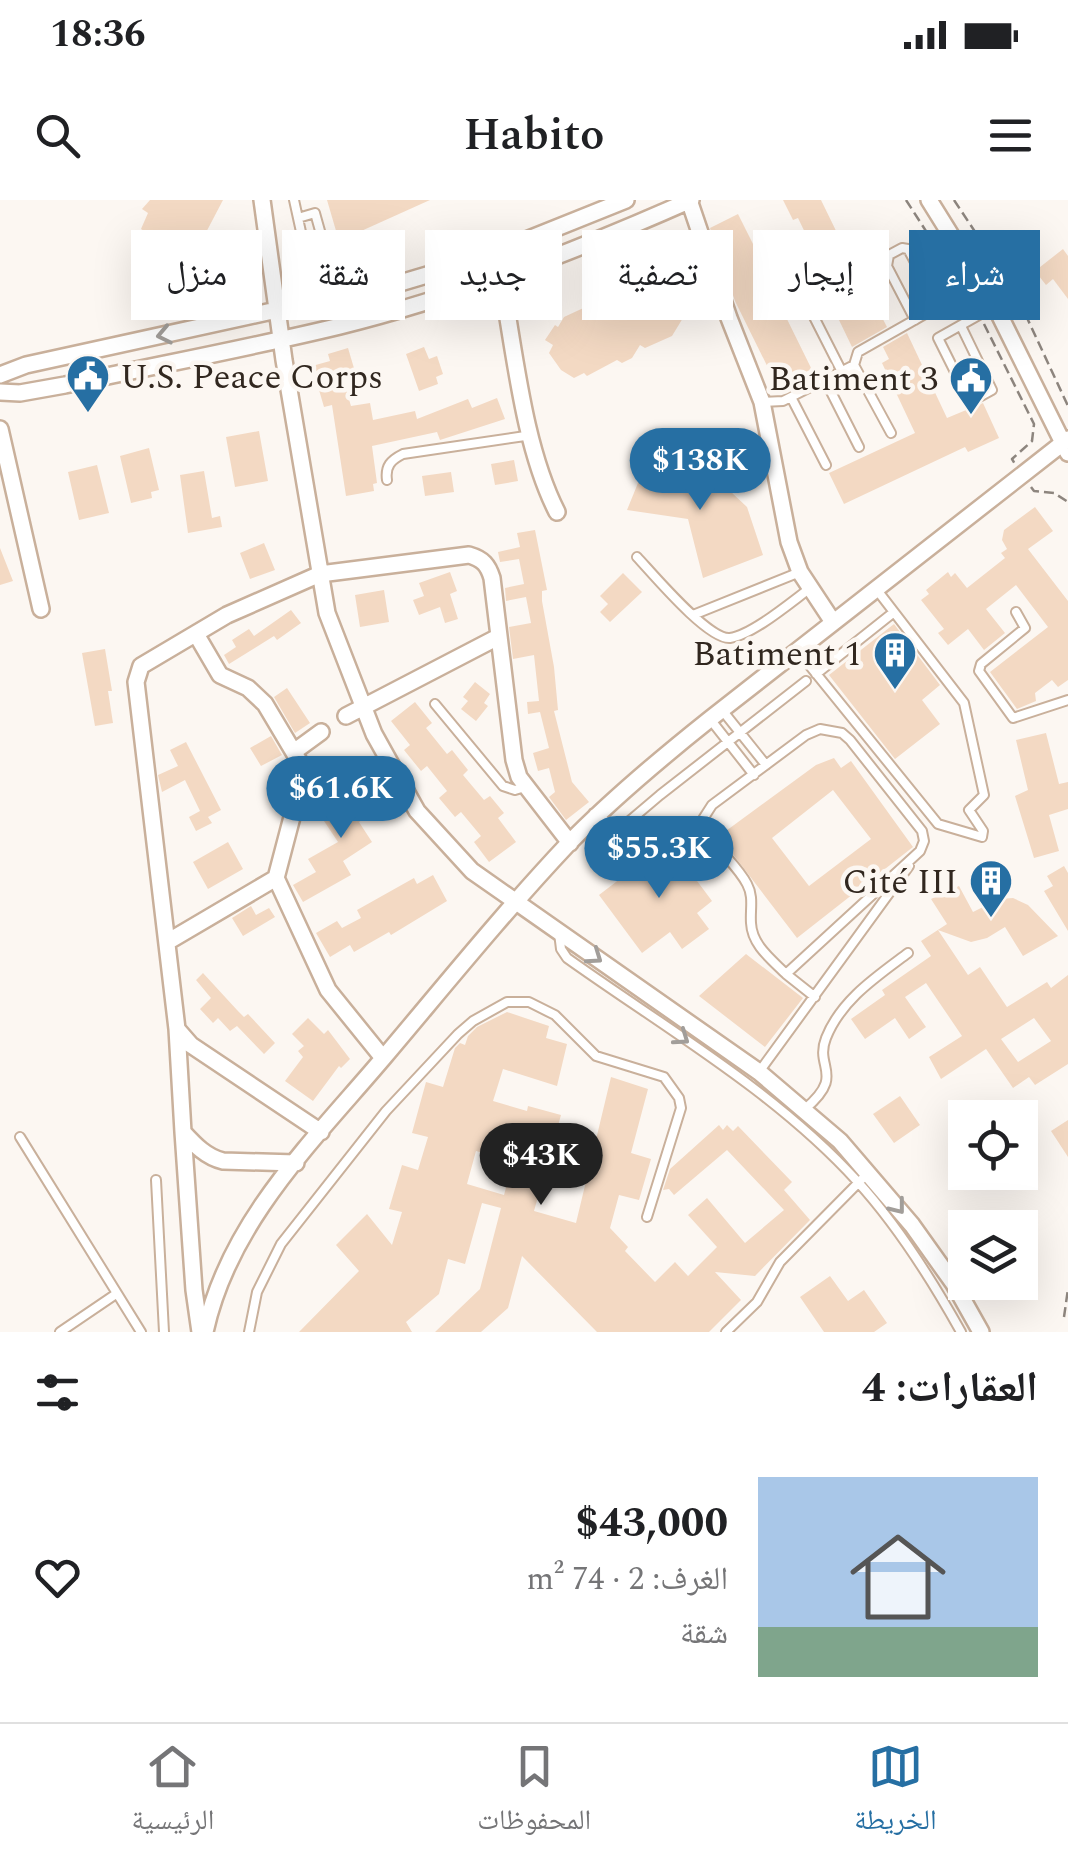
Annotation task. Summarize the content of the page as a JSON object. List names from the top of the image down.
{
  "places": {
    "public building": ["U.S. Peace Corps", "Batiment 3"],
    "building": ["Batiment 1", "Cité III"]
  },
  "page": {
    "status": "18:36",
    "header": "Habito",
    "chip": [
      "شراء",
      "إيجار",
      "تصفية",
      "جديد",
      "شقة",
      "منزل"
    ],
    "price": [
      "$138K",
      "$61.6K",
      "$55.3K",
      "$43K"
    ],
    "heading": "العقارات: 4",
    "list": [
      {
        "name": "$43,000",
        "note": "الغرف: 2 · 74 m² · شقة"
      }
    ],
    "tabs": ["الخريطة", "المحفوظات", "الرئيسية"]
  }
}
